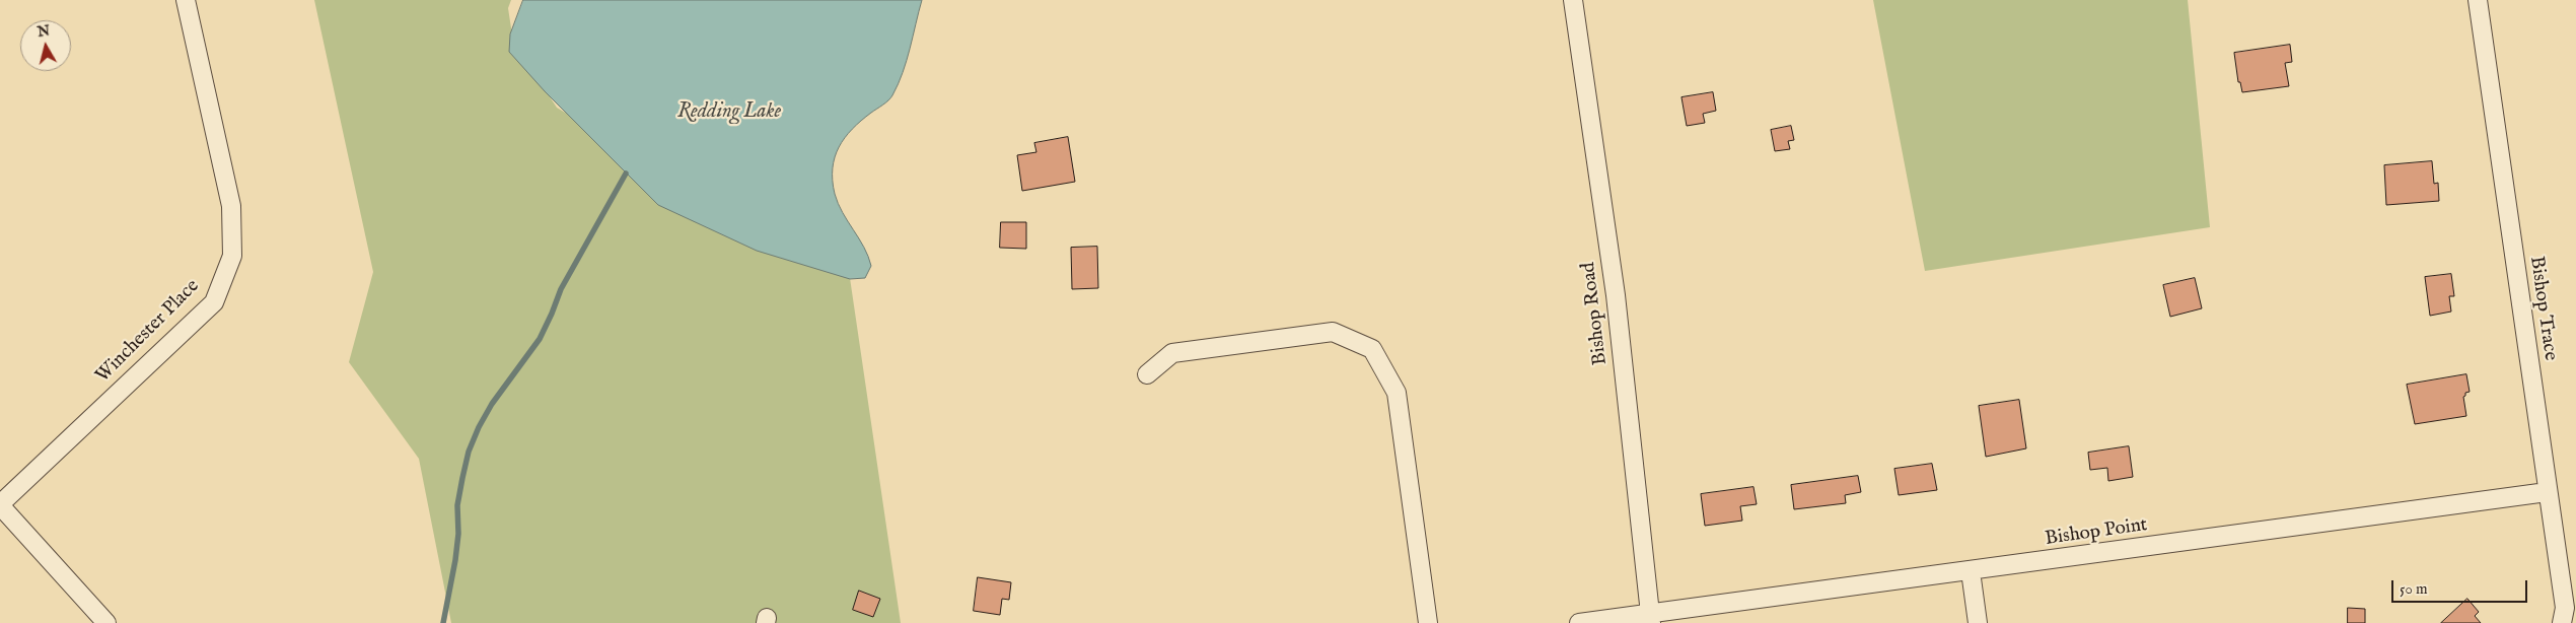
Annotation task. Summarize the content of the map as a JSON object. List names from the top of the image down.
{
  "streets": {
    "street": [
      "Bishop Trace",
      "Bishop Road",
      "Winchester Place",
      "Bishop Point"
    ]
  },
  "crossings": [
    ["Bishop Trace", "Bishop Point"],
    ["Bishop Road", "Bishop Point"]
  ],
  "water": ["Redding Lake"],
  "scale_bar": "50 m",
  "north": "top"
}
